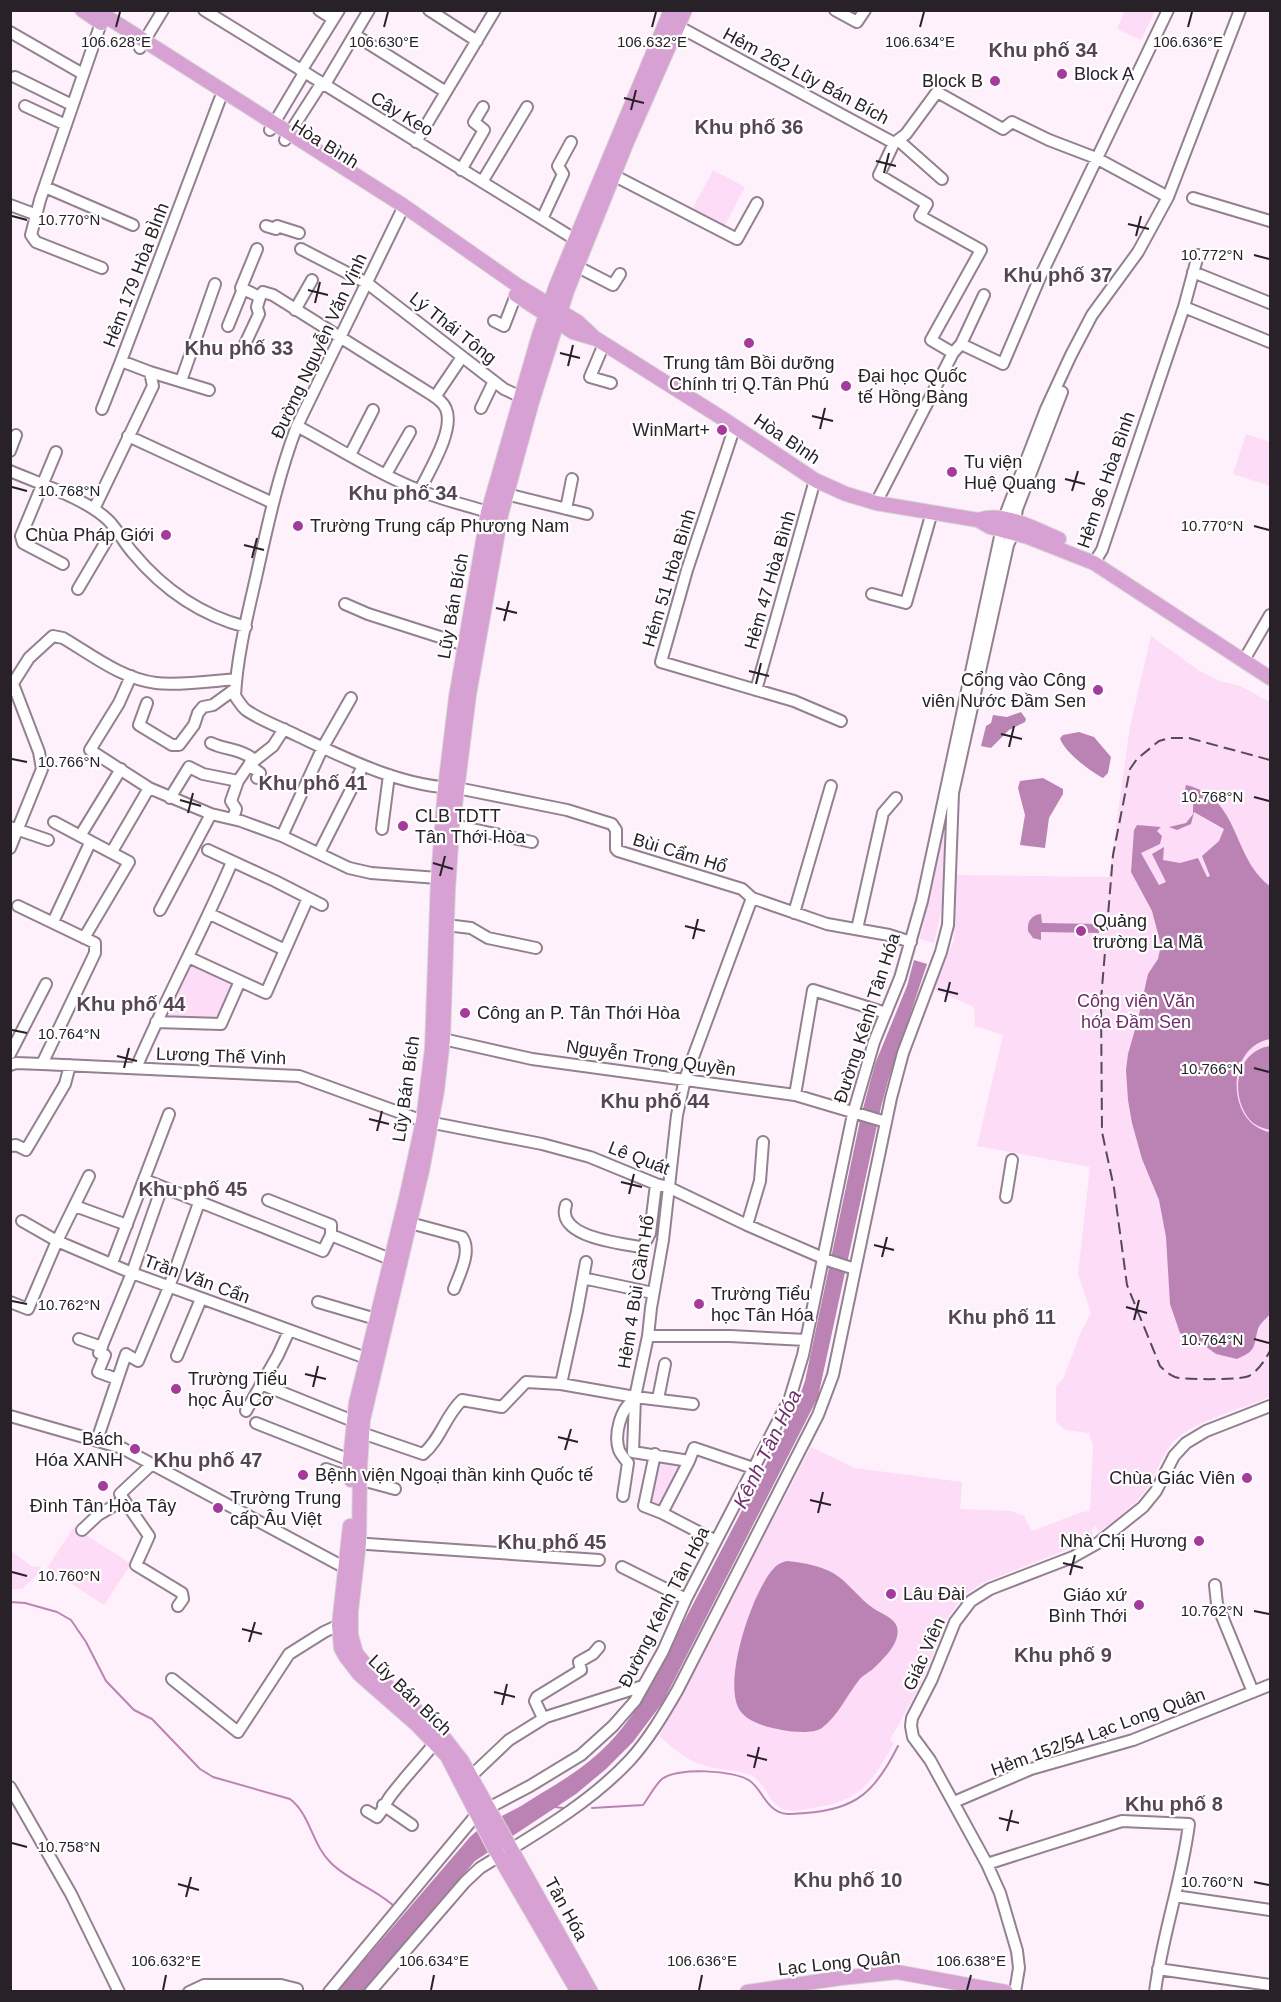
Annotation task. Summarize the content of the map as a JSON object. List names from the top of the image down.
{
  "streets": {
    "main road": [
      "Hòa Bình",
      "Lũy Bán Bích",
      "Tân Hóa",
      "Lạc Long Quân"
    ],
    "street": [
      "Hẻm 262 Lũy Bán Bích",
      "Cây Keo",
      "Hẻm 179 Hòa BÌnh",
      "Lý Thái Tông",
      "Đường Nguyễn Văn Vịnh",
      "Hẻm 96 Hòa Bình",
      "Hẻm 51 Hòa Bình",
      "Hẻm 47 Hòa Bình",
      "Bùi Cẩm Hổ",
      "Đường Kênh Tân Hóa",
      "Lương Thế Vinh",
      "Nguyễn Trọng Quyền",
      "Lê Quát",
      "Trần Văn Cẩn",
      "Hẻm 4 Bùi Cầm Hổ",
      "Giác Viên",
      "Hẻm 152/54 Lạc Long Quân"
    ]
  },
  "crossings": [
    ["Hẻm 262 Lũy Bán Bích", "Lũy Bán Bích"],
    ["Hẻm 262 Lũy Bán Bích", "Đường Kênh Tân Hóa"],
    ["Cây Keo", "Lũy Bán Bích"],
    ["Hòa Bình", "Hẻm 179 Hòa BÌnh"],
    ["Hòa Bình", "Đường Nguyễn Văn Vịnh"],
    ["Hòa Bình", "Hẻm 96 Hòa Bình"],
    ["Hòa Bình", "Hẻm 51 Hòa Bình"],
    ["Hòa Bình", "Hẻm 47 Hòa Bình"],
    ["Hòa Bình", "Lũy Bán Bích"],
    ["Hòa Bình", "Đường Kênh Tân Hóa"],
    ["Lý Thái Tông", "Đường Nguyễn Văn Vịnh"],
    ["Lý Thái Tông", "Lũy Bán Bích"],
    ["Hẻm 51 Hòa Bình", "Hẻm 47 Hòa Bình"],
    ["Lũy Bán Bích", "Bùi Cẩm Hổ"],
    ["Lũy Bán Bích", "Đường Kênh Tân Hóa"],
    ["Lũy Bán Bích", "Lương Thế Vinh"],
    ["Lũy Bán Bích", "Nguyễn Trọng Quyền"],
    ["Lũy Bán Bích", "Lê Quát"],
    ["Lũy Bán Bích", "Trần Văn Cẩn"],
    ["Bùi Cẩm Hổ", "Đường Kênh Tân Hóa"],
    ["Bùi Cẩm Hổ", "Hẻm 4 Bùi Cầm Hổ"],
    ["Đường Kênh Tân Hóa", "Nguyễn Trọng Quyền"],
    ["Đường Kênh Tân Hóa", "Lê Quát"],
    ["Đường Kênh Tân Hóa", "Tân Hóa"],
    ["Lương Thế Vinh", "Lê Quát"],
    ["Nguyễn Trọng Quyền", "Hẻm 4 Bùi Cầm Hổ"],
    ["Lê Quát", "Hẻm 4 Bùi Cầm Hổ"],
    ["Giác Viên", "Hẻm 152/54 Lạc Long Quân"]
  ],
  "districts": [
    "Khu phố 34",
    "Khu phố 36",
    "Khu phố 37",
    "Khu phố 33",
    "Khu phố 34",
    "Khu phố 41",
    "Khu phố 44",
    "Khu phố 44",
    "Khu phố 45",
    "Khu phố 11",
    "Khu phố 47",
    "Khu phố 45",
    "Khu phố 9",
    "Khu phố 8",
    "Khu phố 10"
  ],
  "water": ["Kênh Tân Hóa"],
  "parks": ["Công viên Văn hóa Đầm Sen"],
  "places": [
    "Block A",
    "Block B",
    "Trung tâm Bồi dưỡng Chính trị Q.Tân Phú",
    "Đại học Quốc tế Hồng Bàng",
    "WinMart+",
    "Tu viện Huệ Quang",
    "Trường Trung cấp Phương Nam",
    "Chùa Pháp Giới",
    "Cổng vào Công viên Nước Đầm Sen",
    "CLB TDTT Tân Thới Hòa",
    "Quảng trường La Mã",
    "Công an P. Tân Thới Hòa",
    "Trường Tiểu học Tân Hóa",
    "Trường Tiểu học Âu Cơ",
    "Bách Hóa XANH",
    "Bệnh viện Ngoại thần kinh Quốc tế",
    "Chùa Giác Viên",
    "Đình Tân Hòa Tây",
    "Trường Trung cấp Âu Việt",
    "Nhà Chị Hương",
    "Lâu Đài",
    "Giáo xứ Bình Thới"
  ],
  "coordinates": [
    "106.628°E",
    "106.630°E",
    "106.632°E",
    "106.634°E",
    "106.636°E",
    "10.770°N",
    "10.772°N",
    "10.768°N",
    "10.766°N",
    "10.764°N",
    "10.762°N",
    "10.760°N",
    "10.758°N",
    "106.638°E"
  ]
}
